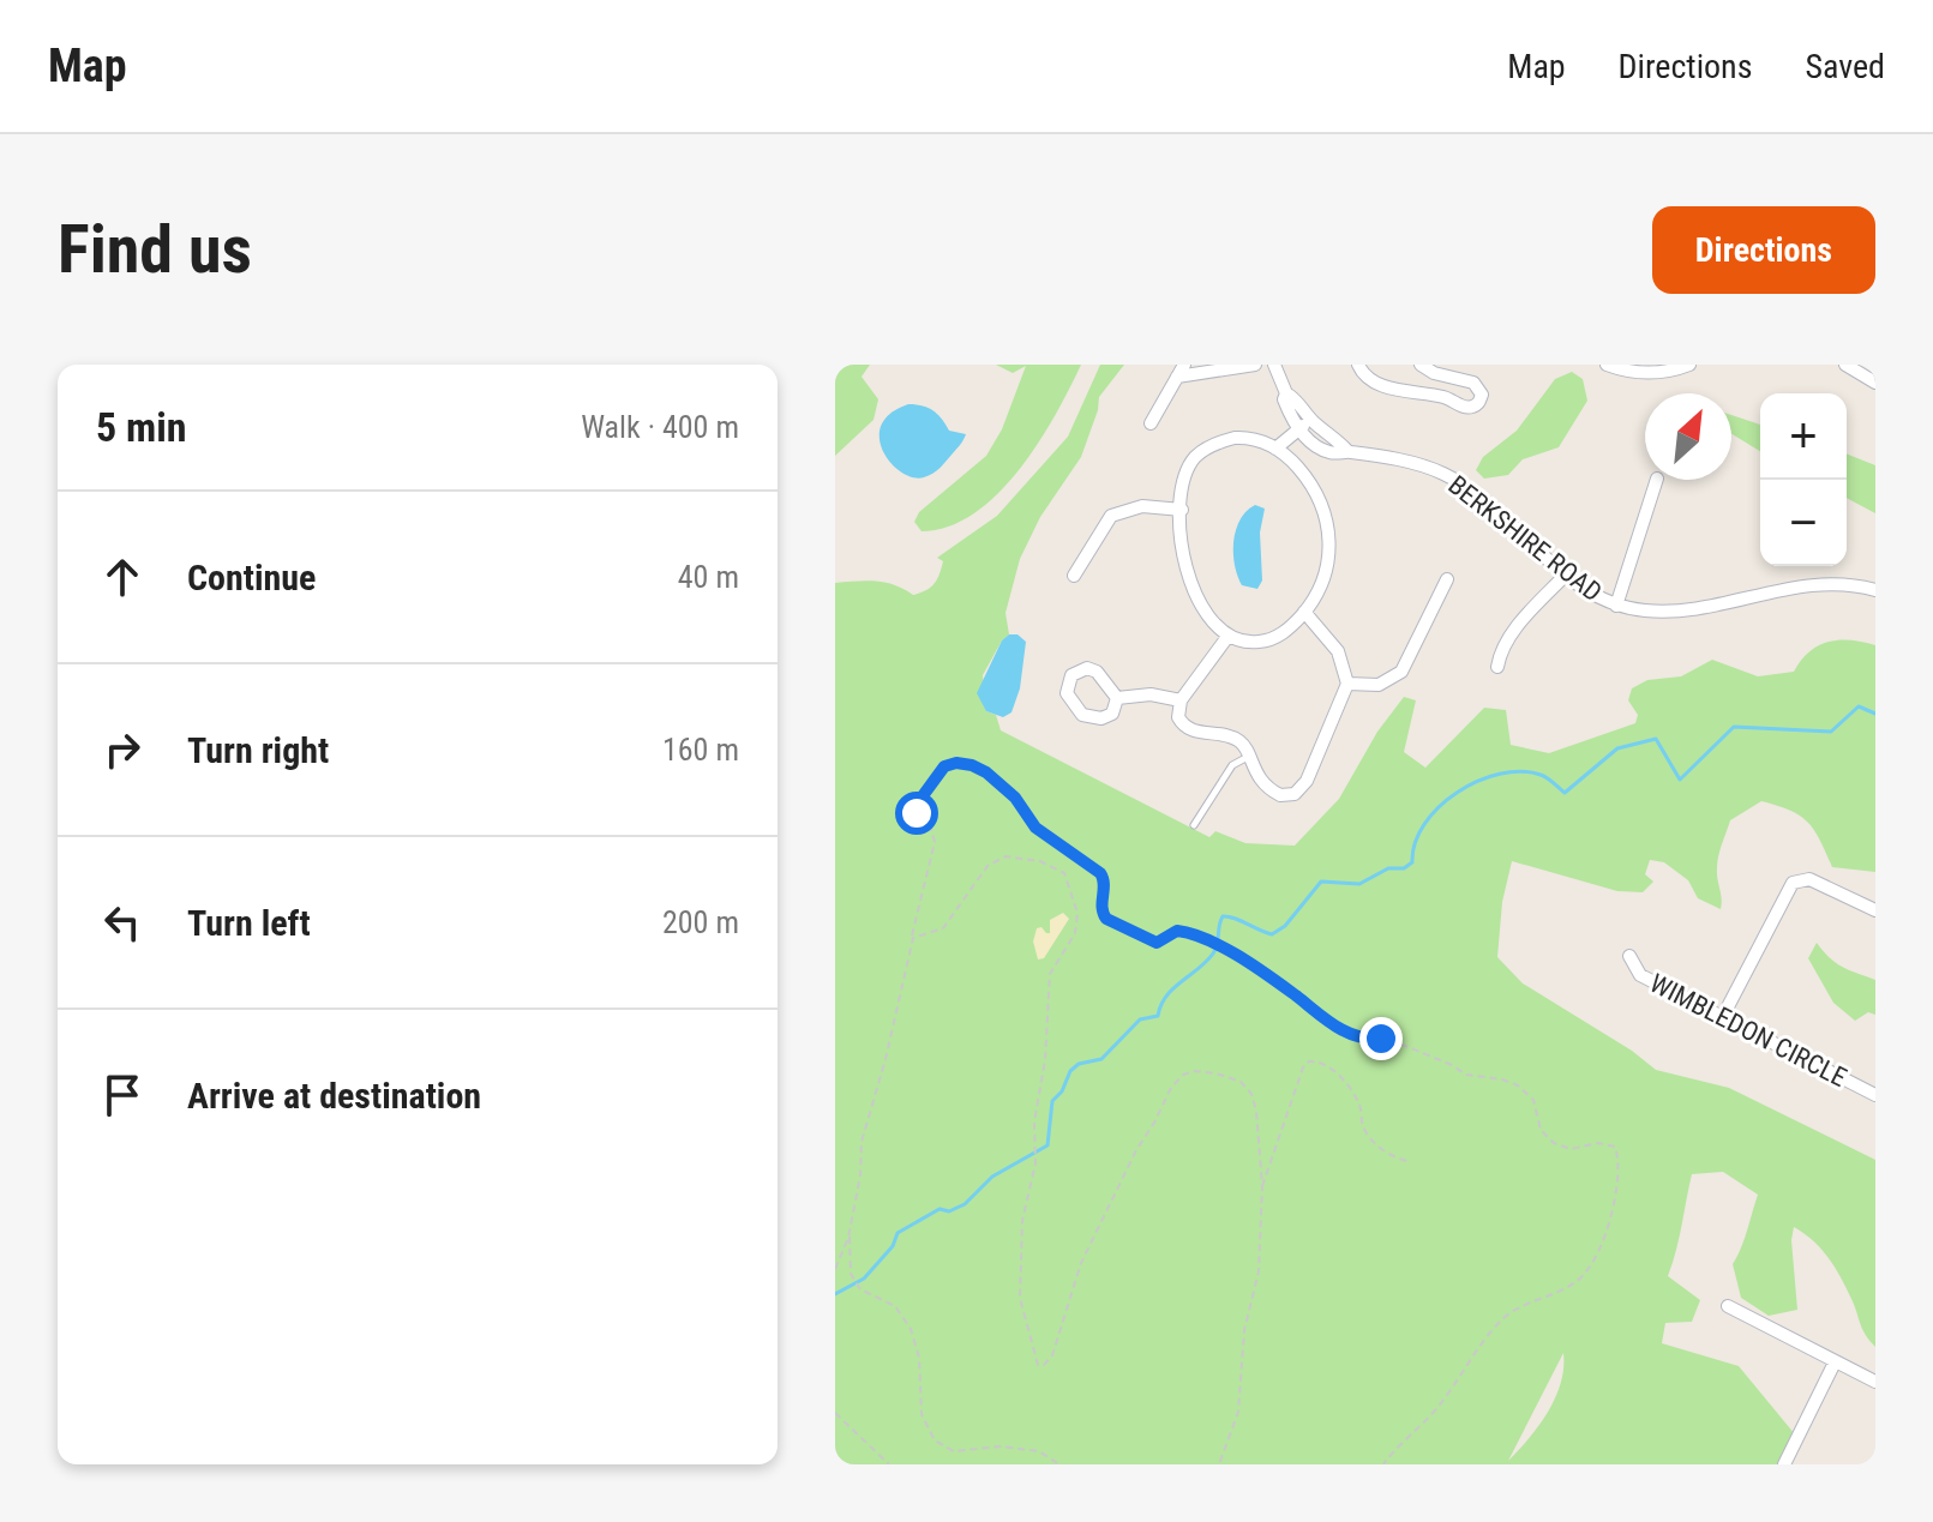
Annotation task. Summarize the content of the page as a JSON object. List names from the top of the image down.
{
  "streets": {
    "street": ["BERKSHIRE ROAD", "WIMBLEDON CIRCLE"]
  },
  "north": "top right",
  "page": {
    "header": "Map",
    "nav": ["Map", "Directions", "Saved"],
    "buttons": "Directions",
    "title": "Find us",
    "heading": ["5 min", "Walk · 400 m"],
    "map_buttons": ["+", "−"],
    "list": [
      ["Continue", "40 m"],
      ["Turn right", "160 m"],
      ["Turn left", "200 m"],
      "Arrive at destination"
    ]
  }
}
